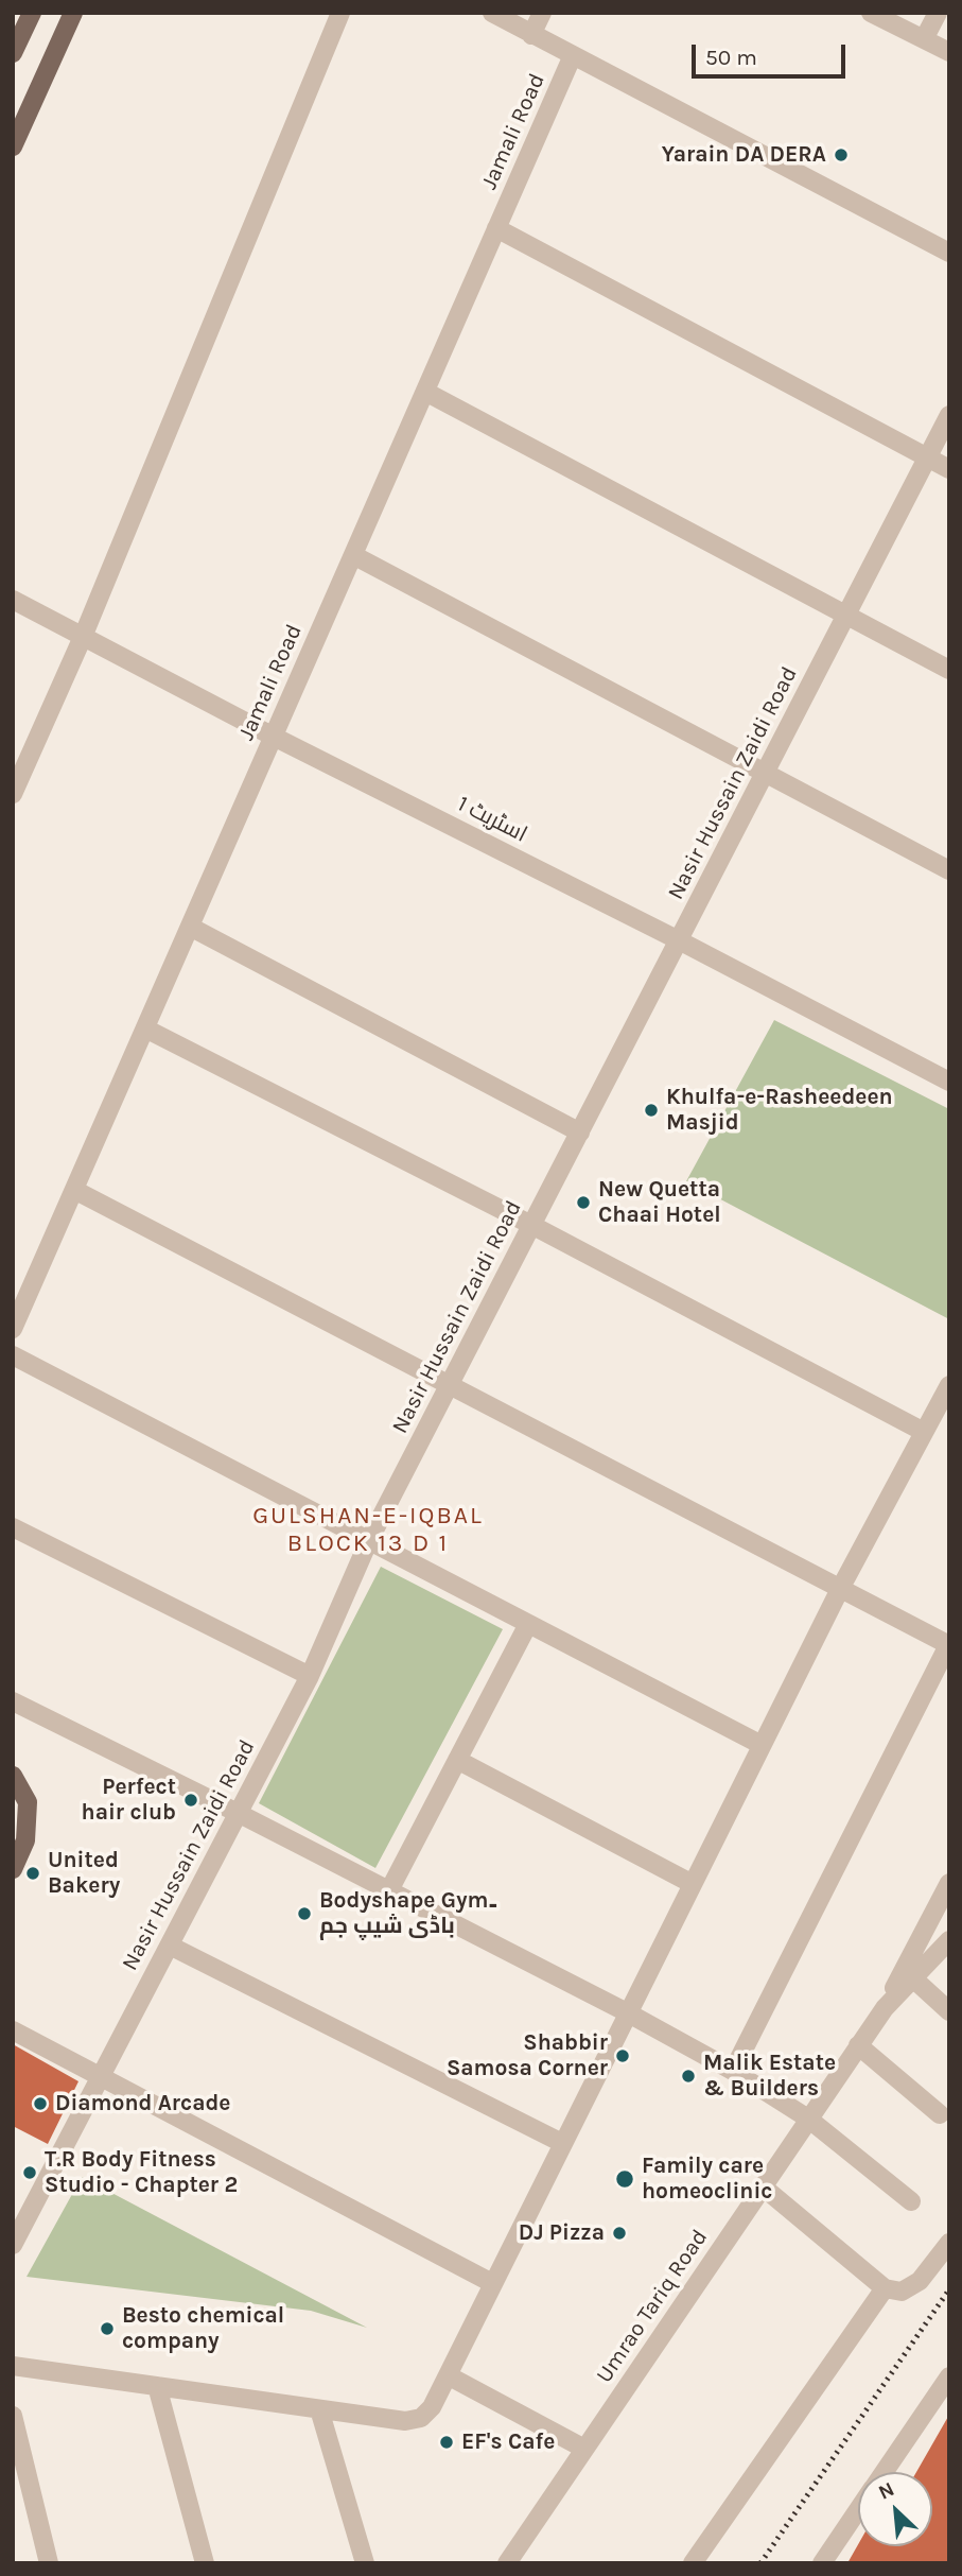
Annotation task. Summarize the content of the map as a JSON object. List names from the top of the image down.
{
  "streets": {
    "street": [
      "Jamali Road",
      "Nasir Hussain Zaidi Road",
      "اسٹریٹ 1",
      "Umrao Tariq Road"
    ]
  },
  "crossings": [
    ["Jamali Road", "اسٹریٹ 1"],
    ["Nasir Hussain Zaidi Road", "اسٹریٹ 1"]
  ],
  "districts": ["GULSHAN-E-IQBAL BLOCK 13 D 1"],
  "places": [
    "Yarain DA DERA",
    "Khulfa-e-Rasheedeen Masjid",
    "New Quetta Chaai Hotel",
    "Perfect hair club",
    "United Bakery",
    "Bodyshape Gym۔ باڈی شیپ جم",
    "Shabbir Samosa Corner",
    "Malik Estate & Builders",
    "Diamond Arcade",
    "T.R Body Fitness Studio - Chapter 2",
    "Family care homeoclinic",
    "DJ Pizza",
    "Besto chemical company",
    "EF's Cafe"
  ],
  "scale_bar": "50 m",
  "north": "top left"
}
